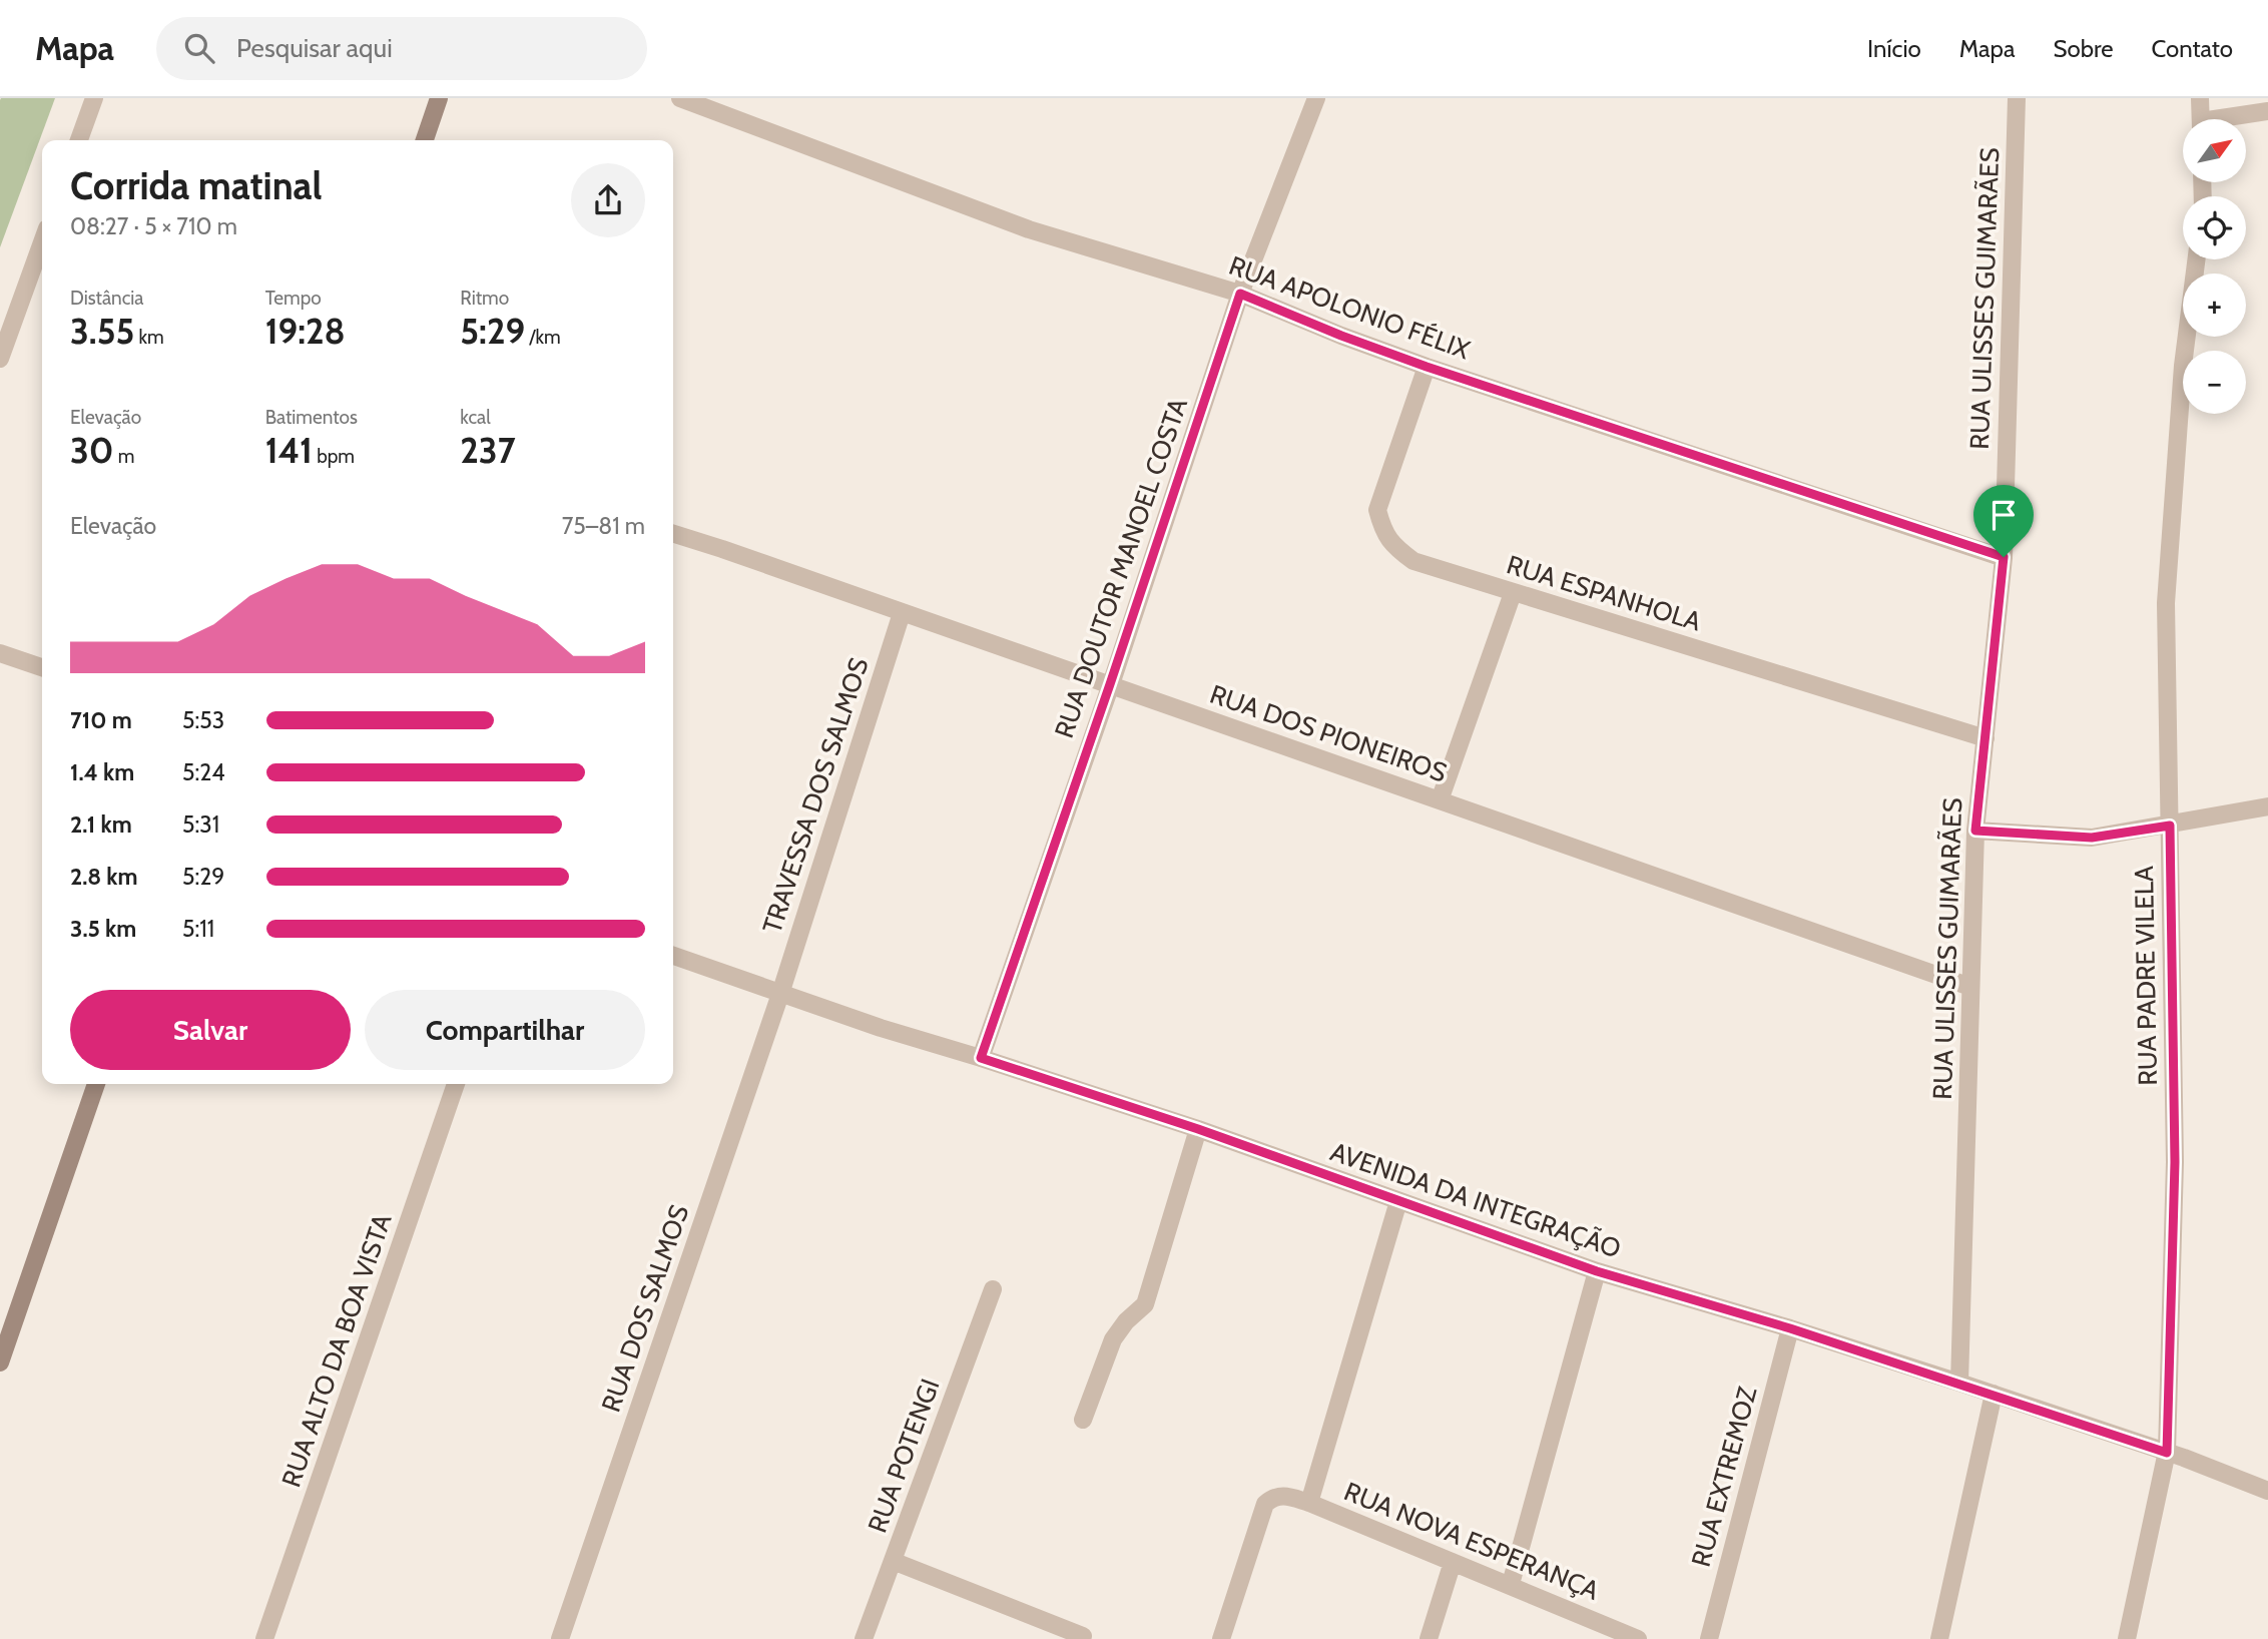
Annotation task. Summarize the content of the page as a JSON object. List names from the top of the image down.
{
  "streets": {
    "street": [
      "RUA ULISSES GUIMARÃES",
      "RUA APOLONIO FÉLIX",
      "RUA DOUTOR MANOEL COSTA",
      "RUA ESPANHOLA",
      "RUA DOS PIONEIROS",
      "TRAVESSA DOS SALMOS",
      "RUA PADRE VILELA",
      "AVENIDA DA INTEGRAÇÃO",
      "RUA DOS SALMOS",
      "RUA ALTO DA BOA VISTA",
      "RUA POTENGI",
      "RUA EXTREMOZ",
      "RUA NOVA ESPERANÇA"
    ]
  },
  "crossings": [
    ["RUA ULISSES GUIMARÃES", "RUA APOLONIO FÉLIX"],
    ["RUA ULISSES GUIMARÃES", "RUA ESPANHOLA"],
    ["RUA ULISSES GUIMARÃES", "RUA DOS PIONEIROS"],
    ["RUA ULISSES GUIMARÃES", "AVENIDA DA INTEGRAÇÃO"],
    ["RUA APOLONIO FÉLIX", "RUA DOUTOR MANOEL COSTA"],
    ["RUA APOLONIO FÉLIX", "RUA ESPANHOLA"],
    ["RUA DOUTOR MANOEL COSTA", "RUA DOS PIONEIROS"],
    ["RUA DOUTOR MANOEL COSTA", "AVENIDA DA INTEGRAÇÃO"],
    ["RUA DOS PIONEIROS", "TRAVESSA DOS SALMOS"],
    ["TRAVESSA DOS SALMOS", "AVENIDA DA INTEGRAÇÃO"],
    ["TRAVESSA DOS SALMOS", "RUA DOS SALMOS"],
    ["RUA PADRE VILELA", "AVENIDA DA INTEGRAÇÃO"],
    ["AVENIDA DA INTEGRAÇÃO", "RUA DOS SALMOS"],
    ["AVENIDA DA INTEGRAÇÃO", "RUA EXTREMOZ"]
  ],
  "north": "top right",
  "page": {
    "header": "Mapa",
    "search": "Pesquisar aqui",
    "nav": [
      "Início",
      "Mapa",
      "Sobre",
      "Contato"
    ],
    "map_buttons": ["+", "−"],
    "heading": ["Corrida matinal", "08:27 · 5 × 710 m"],
    "stats": [
      ["Distância", "3.55 km"],
      ["Tempo", "19:28"],
      ["Ritmo", "5:29 /km"],
      ["Elevação", "30 m"],
      ["Batimentos", "141 bpm"],
      ["kcal", "237"]
    ],
    "chart": ["Elevação", "75–81 m"],
    "list": [
      {
        "name": "710 m",
        "note": "5:53"
      },
      {
        "name": "1.4 km",
        "note": "5:24"
      },
      {
        "name": "2.1 km",
        "note": "5:31"
      },
      {
        "name": "2.8 km",
        "note": "5:29"
      },
      {
        "name": "3.5 km",
        "note": "5:11"
      }
    ],
    "buttons": ["Salvar", "Compartilhar"]
  }
}
